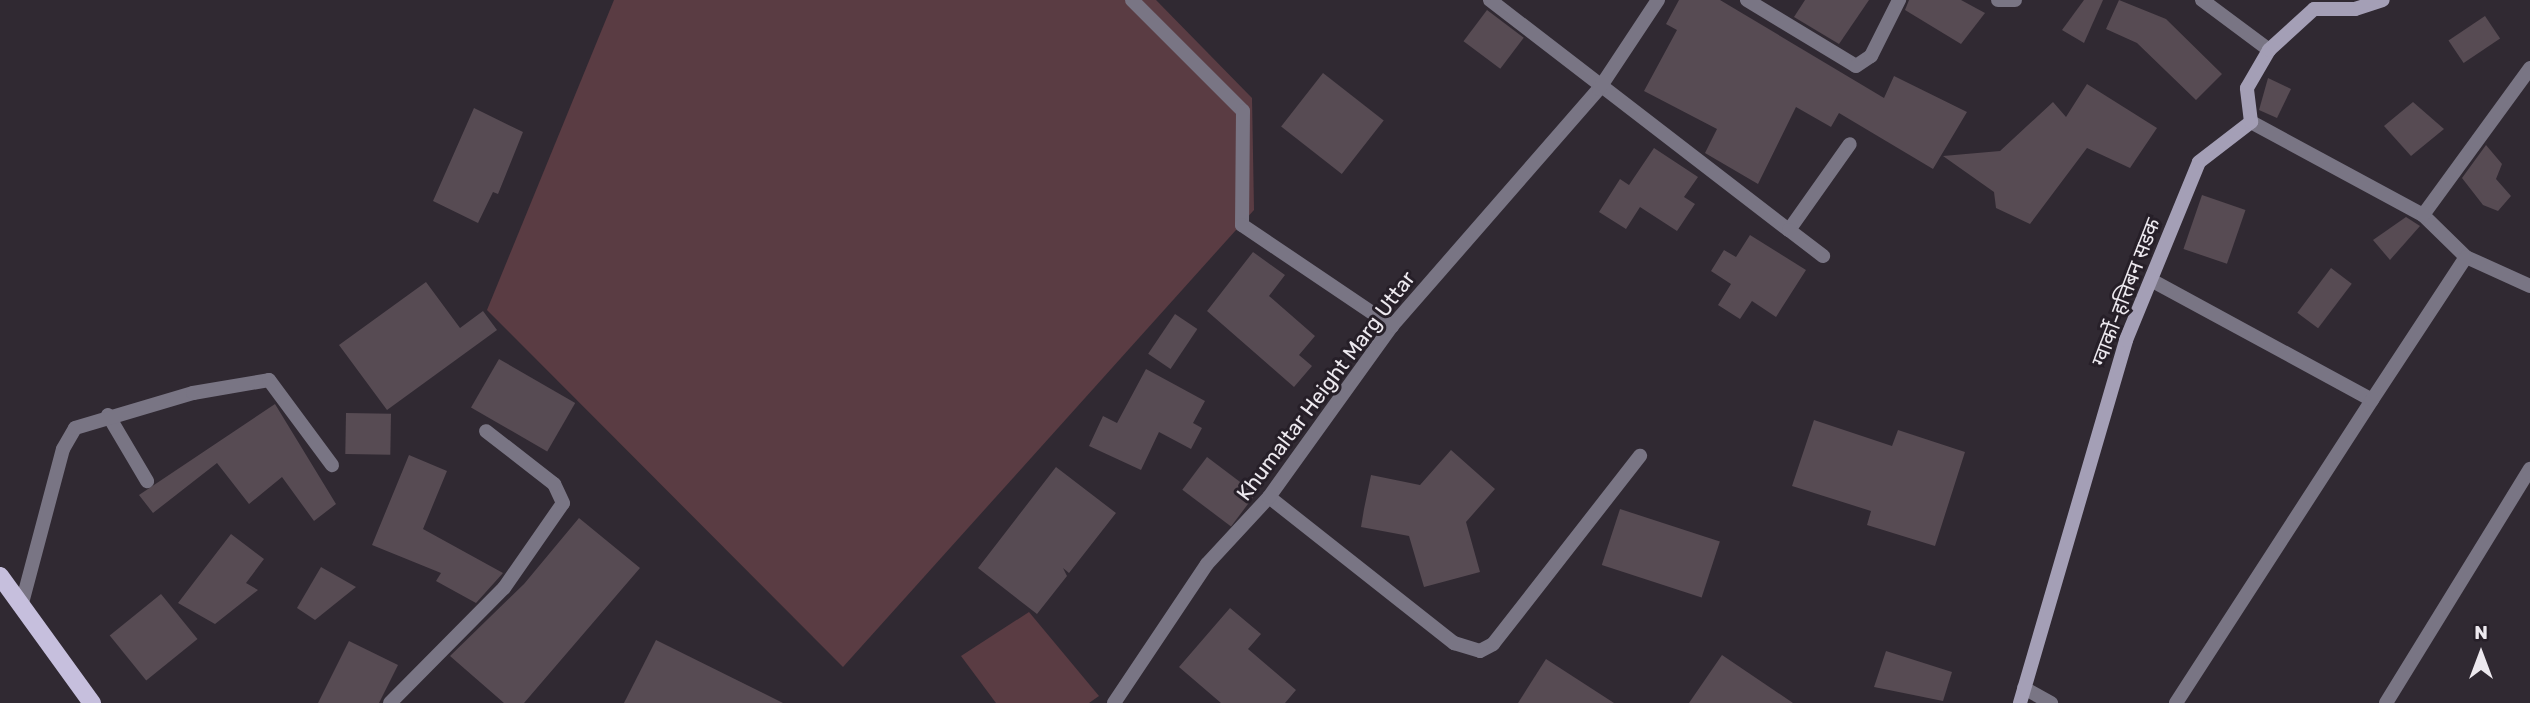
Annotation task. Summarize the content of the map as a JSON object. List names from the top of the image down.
{
  "streets": {
    "main road": ["ग्वार्को-हत्तिबन सडक"],
    "street": ["Khumaltar Height Marg Uttar"]
  },
  "north": "top"
}
